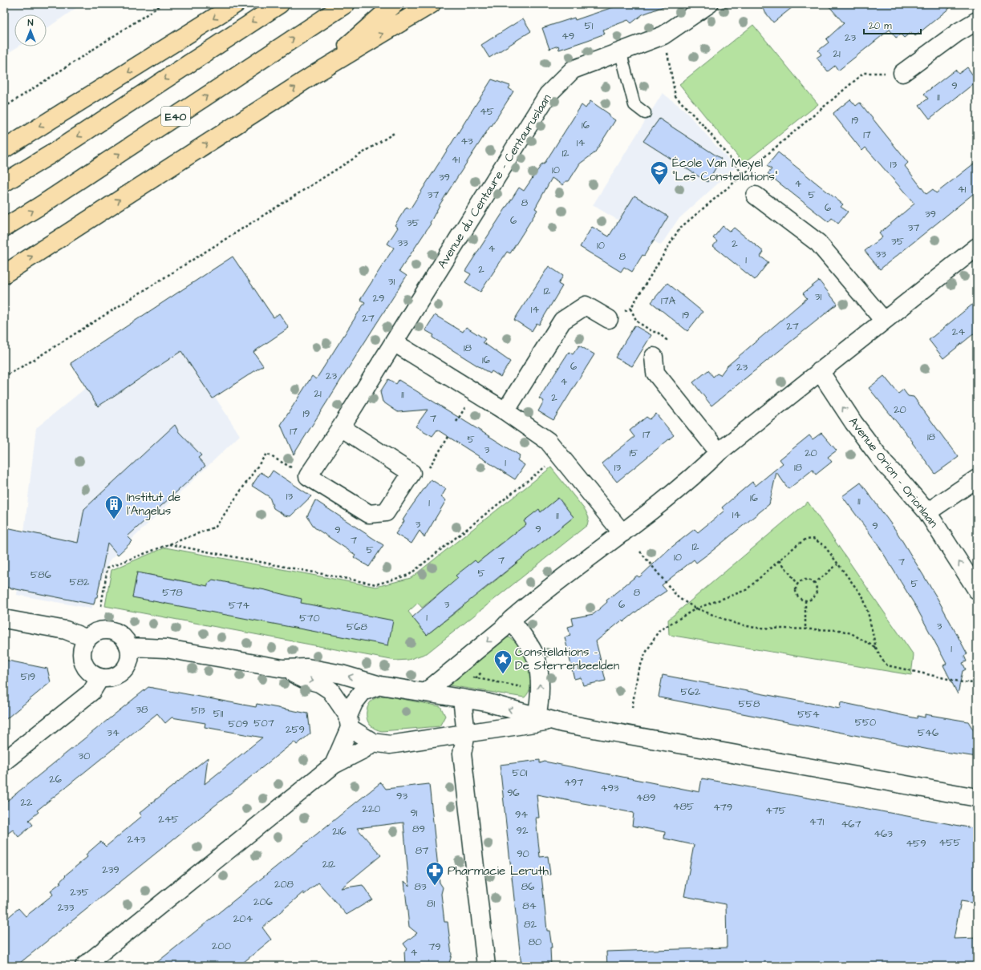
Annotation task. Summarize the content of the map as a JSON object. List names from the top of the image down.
{
  "streets": {
    "highway": ["E40"],
    "street": ["Avenue du Centaure - Centauruslaan", "Avenue Orion - Orionlaan"]
  },
  "one_way": ["Avenue Orion - Orionlaan"],
  "places": {
    "school or university": ["École Van Meyel \"Les Constellations\""],
    "building": ["Institut de l'Angelus"],
    "place": ["Constellations - De Sterrenbeelden"],
    "pharmacy": ["Pharmacie Leruth"]
  },
  "house_numbers": [
    "51",
    "49",
    "23",
    "21",
    "9",
    "11",
    "45",
    "19",
    "16",
    "17",
    "43",
    "14",
    "12",
    "41",
    "13",
    "10",
    "39",
    "4",
    "41",
    "37",
    "5",
    "8",
    "6",
    "39",
    "6",
    "35",
    "37",
    "35",
    "33",
    "2",
    "10",
    "4",
    "33",
    "8",
    "1",
    "2",
    "31",
    "12",
    "31",
    "29",
    "17A",
    "14",
    "19",
    "27",
    "27",
    "24",
    "18",
    "16",
    "6",
    "23",
    "23",
    "4",
    "21",
    "11",
    "2",
    "20",
    "19",
    "7",
    "17",
    "17",
    "18",
    "5",
    "3",
    "15",
    "20",
    "1",
    "13",
    "18",
    "13",
    "16",
    "11",
    "1",
    "14",
    "11",
    "3",
    "9",
    "9",
    "9",
    "7",
    "12",
    "5",
    "10",
    "7",
    "7",
    "5",
    "586",
    "582",
    "5",
    "578",
    "8",
    "3",
    "6",
    "574",
    "1",
    "570",
    "3",
    "568",
    "1",
    "519",
    "562",
    "558",
    "38",
    "513",
    "511",
    "554",
    "550",
    "507",
    "509",
    "259",
    "34",
    "546",
    "30",
    "501",
    "26",
    "497",
    "493",
    "96",
    "93",
    "489",
    "22",
    "485",
    "479",
    "220",
    "475",
    "91",
    "94",
    "245",
    "471",
    "467",
    "89",
    "92",
    "216",
    "463",
    "243",
    "455",
    "459",
    "87",
    "90",
    "212",
    "239",
    "208",
    "83",
    "86",
    "235",
    "206",
    "81",
    "84",
    "233",
    "204",
    "82",
    "80",
    "200",
    "79",
    "4"
  ],
  "scale_bar": "20 m",
  "north": "top"
}
